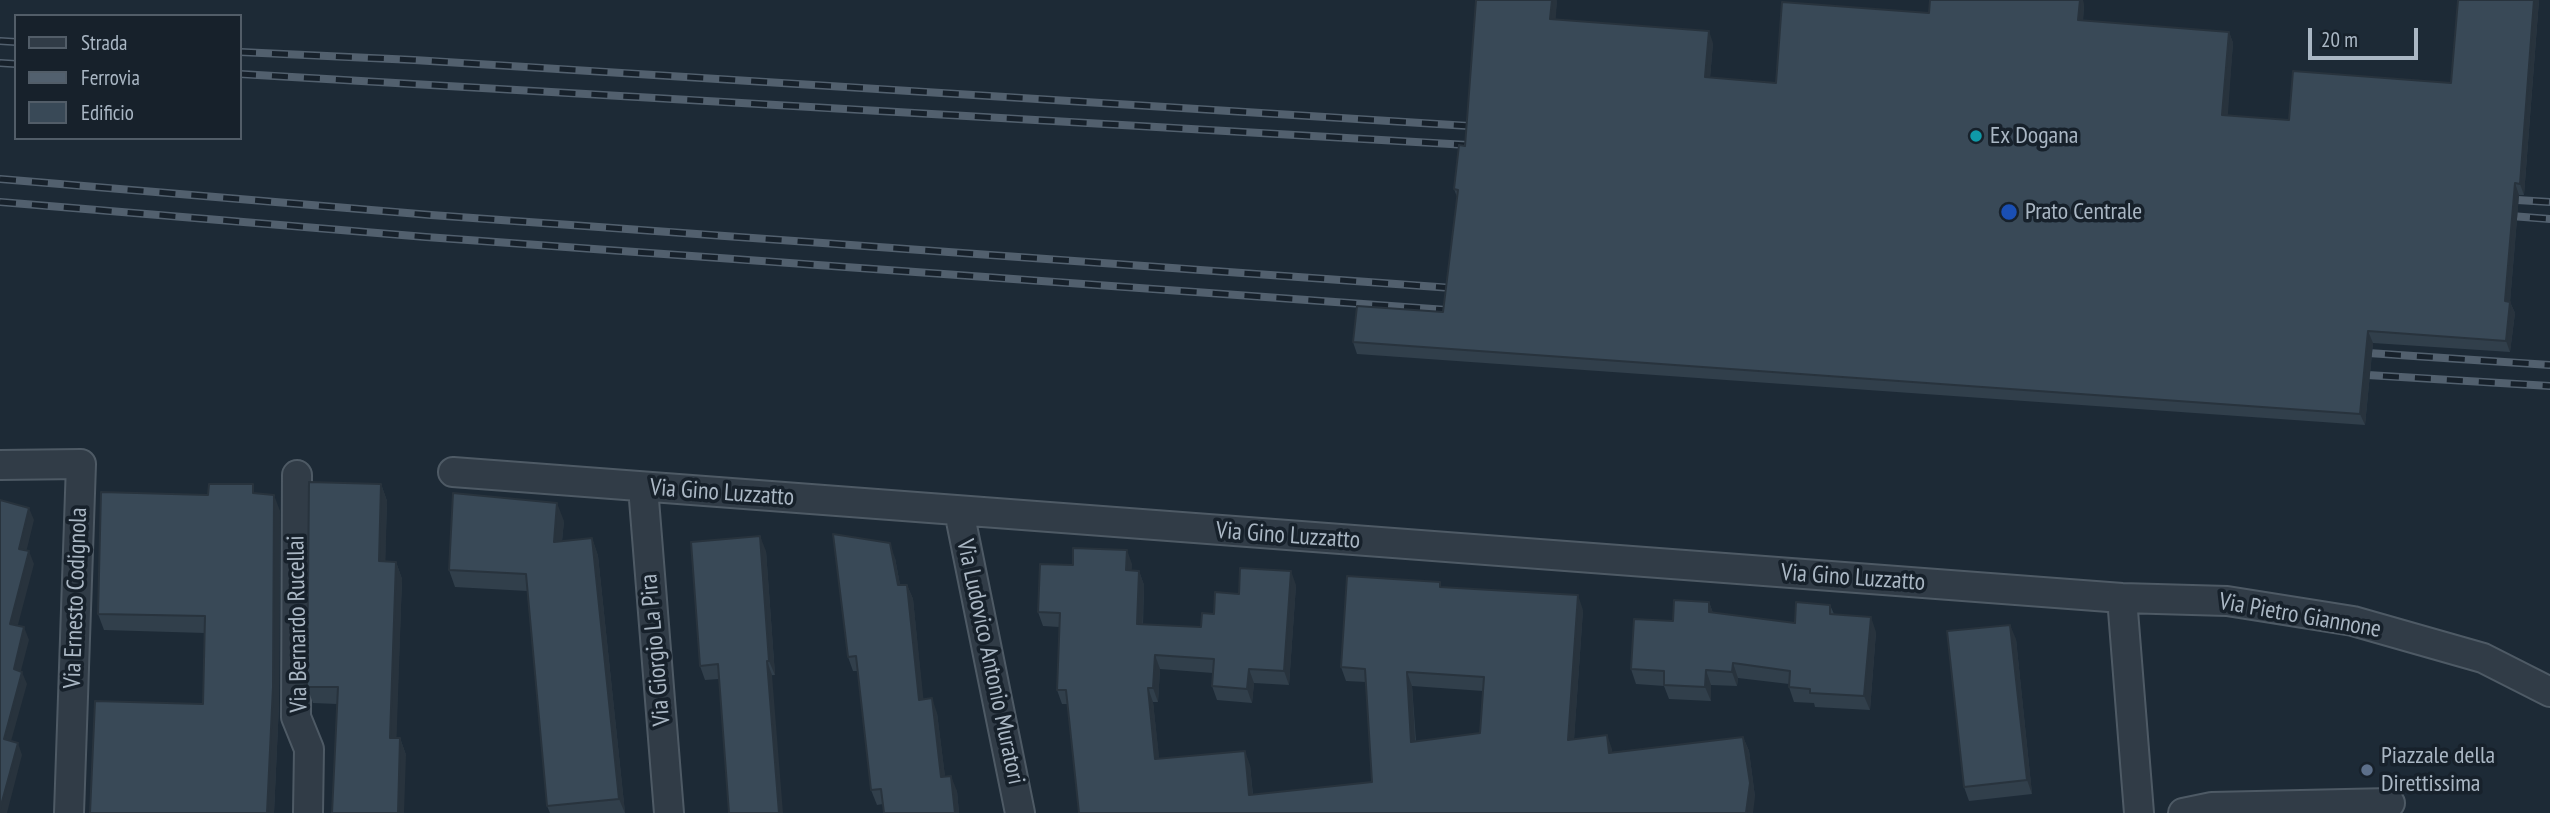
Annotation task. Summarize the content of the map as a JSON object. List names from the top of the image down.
{
  "streets": {
    "street": [
      "Via Gino Luzzatto",
      "Via Ernesto Codignola",
      "Via Pietro Giannone",
      "Via Bernardo Rucellai",
      "Via Giorgio La Pira",
      "Via Ludovico Antonio Muratori"
    ]
  },
  "crossings": [
    ["Via Gino Luzzatto", "Via Pietro Giannone"],
    ["Via Gino Luzzatto", "Via Giorgio La Pira"],
    ["Via Gino Luzzatto", "Via Ludovico Antonio Muratori"]
  ],
  "places": ["Ex Dogana", "Prato Centrale", "Piazzale della Direttissima"],
  "legend": ["Strada", "Ferrovia", "Edificio"],
  "scale_bar": "20 m"
}
